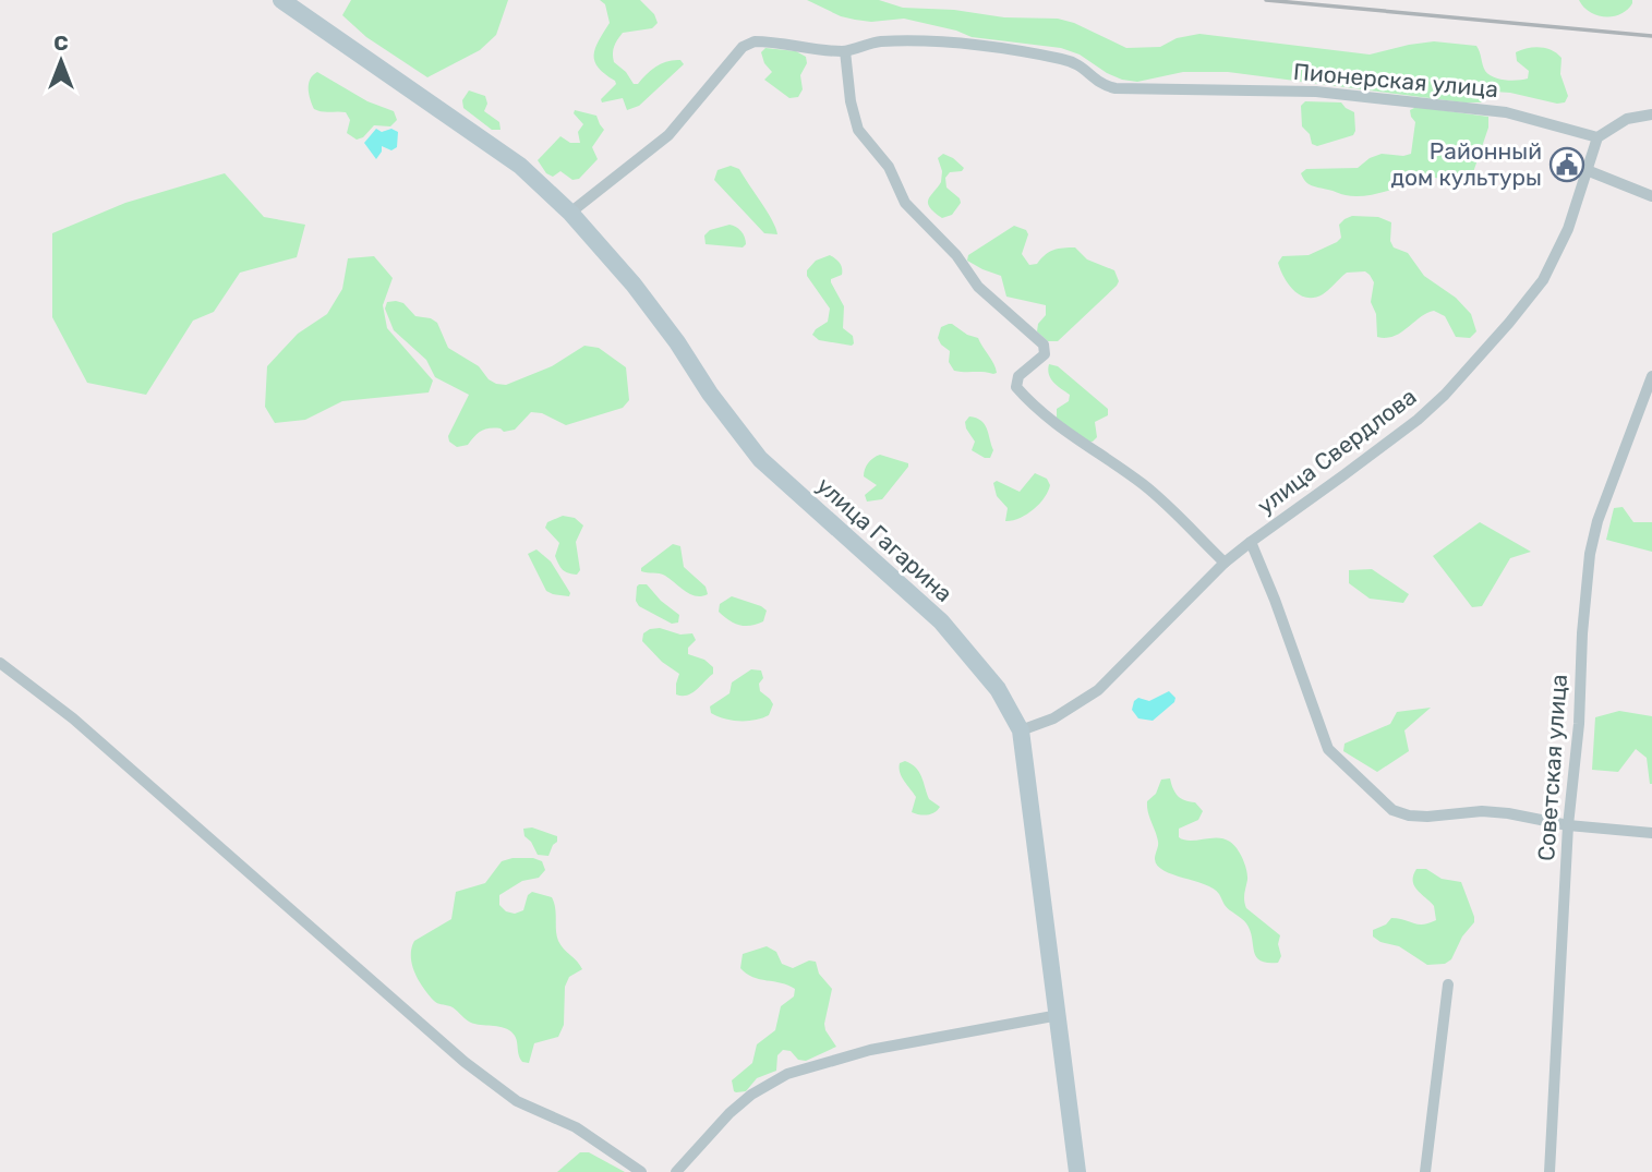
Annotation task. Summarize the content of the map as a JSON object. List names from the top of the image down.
{
  "streets": {
    "main road": ["улица Гагарина"],
    "street": ["Пионерская улица", "улица Свердлова", "Советская улица"]
  },
  "crossings": [
    ["Пионерская улица", "улица Свердлова"],
    ["улица Свердлова", "улица Гагарина"]
  ],
  "places": {
    "public building": ["Районный дом культуры"]
  },
  "north": "top"
}
